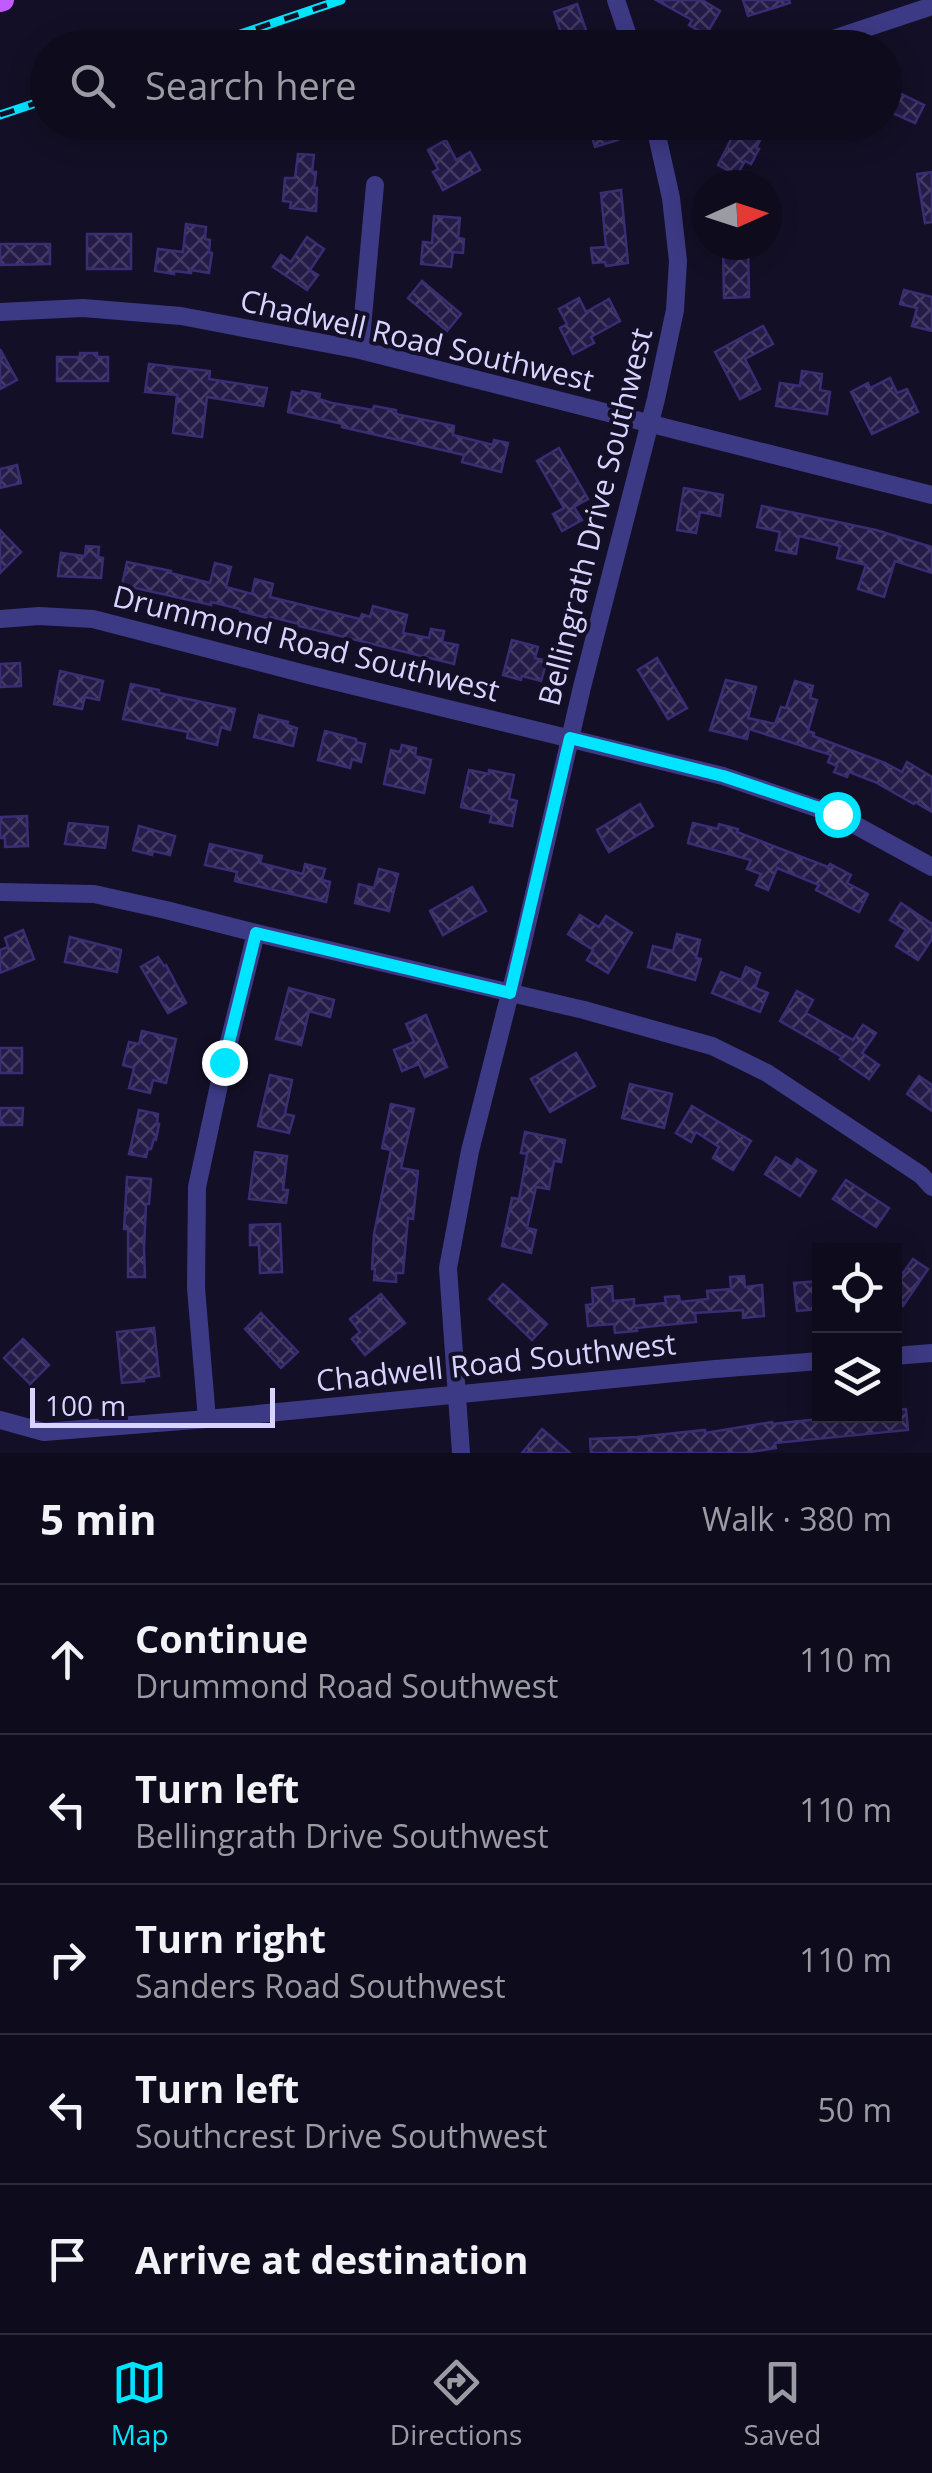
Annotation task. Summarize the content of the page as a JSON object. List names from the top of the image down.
{
  "streets": {
    "street": ["Chadwell Road Southwest", "Bellingrath Drive Southwest", "Drummond Road Southwest"]
  },
  "crossings": [
    ["Chadwell Road Southwest", "Bellingrath Drive Southwest"],
    ["Bellingrath Drive Southwest", "Drummond Road Southwest"]
  ],
  "scale_bar": "100 m",
  "north": "right",
  "page": {
    "search": "Search here",
    "scale": "100 m",
    "heading": ["5 min", "Walk · 380 m"],
    "list": [
      ["Continue", "Drummond Road Southwest", "110 m"],
      ["Turn left", "Bellingrath Drive Southwest", "110 m"],
      ["Turn right", "Sanders Road Southwest", "110 m"],
      ["Turn left", "Southcrest Drive Southwest", "50 m"],
      "Arrive at destination"
    ],
    "nav": ["Map", "Directions", "Saved"]
  }
}
